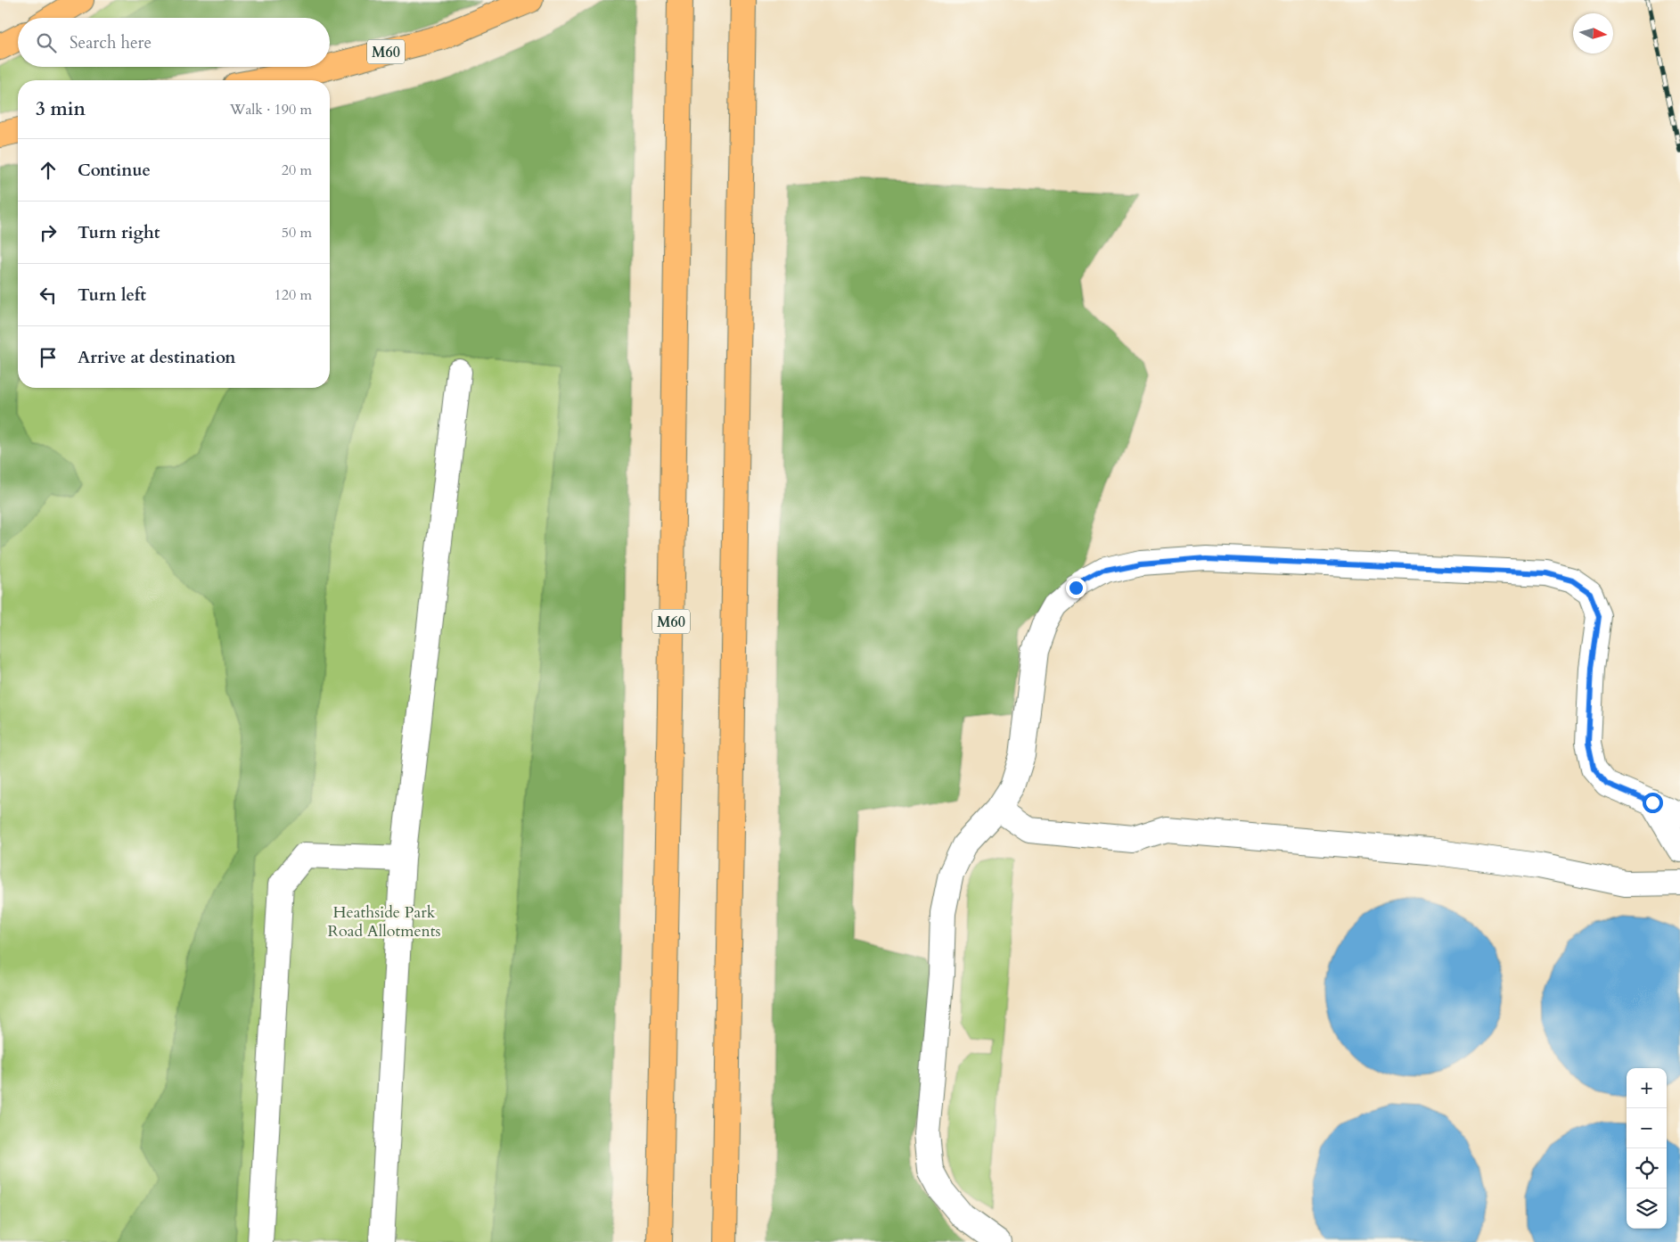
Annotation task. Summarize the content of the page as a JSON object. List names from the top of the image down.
{
  "streets": {
    "highway": ["M60"]
  },
  "parks": ["Heathside Park Road Allotments"],
  "north": "right",
  "page": {
    "search": "Search here",
    "heading": ["3 min", "Walk · 190 m"],
    "list": [
      ["Continue", "20 m"],
      ["Turn right", "50 m"],
      ["Turn left", "120 m"],
      "Arrive at destination"
    ],
    "map_buttons": ["+", "−"]
  }
}
